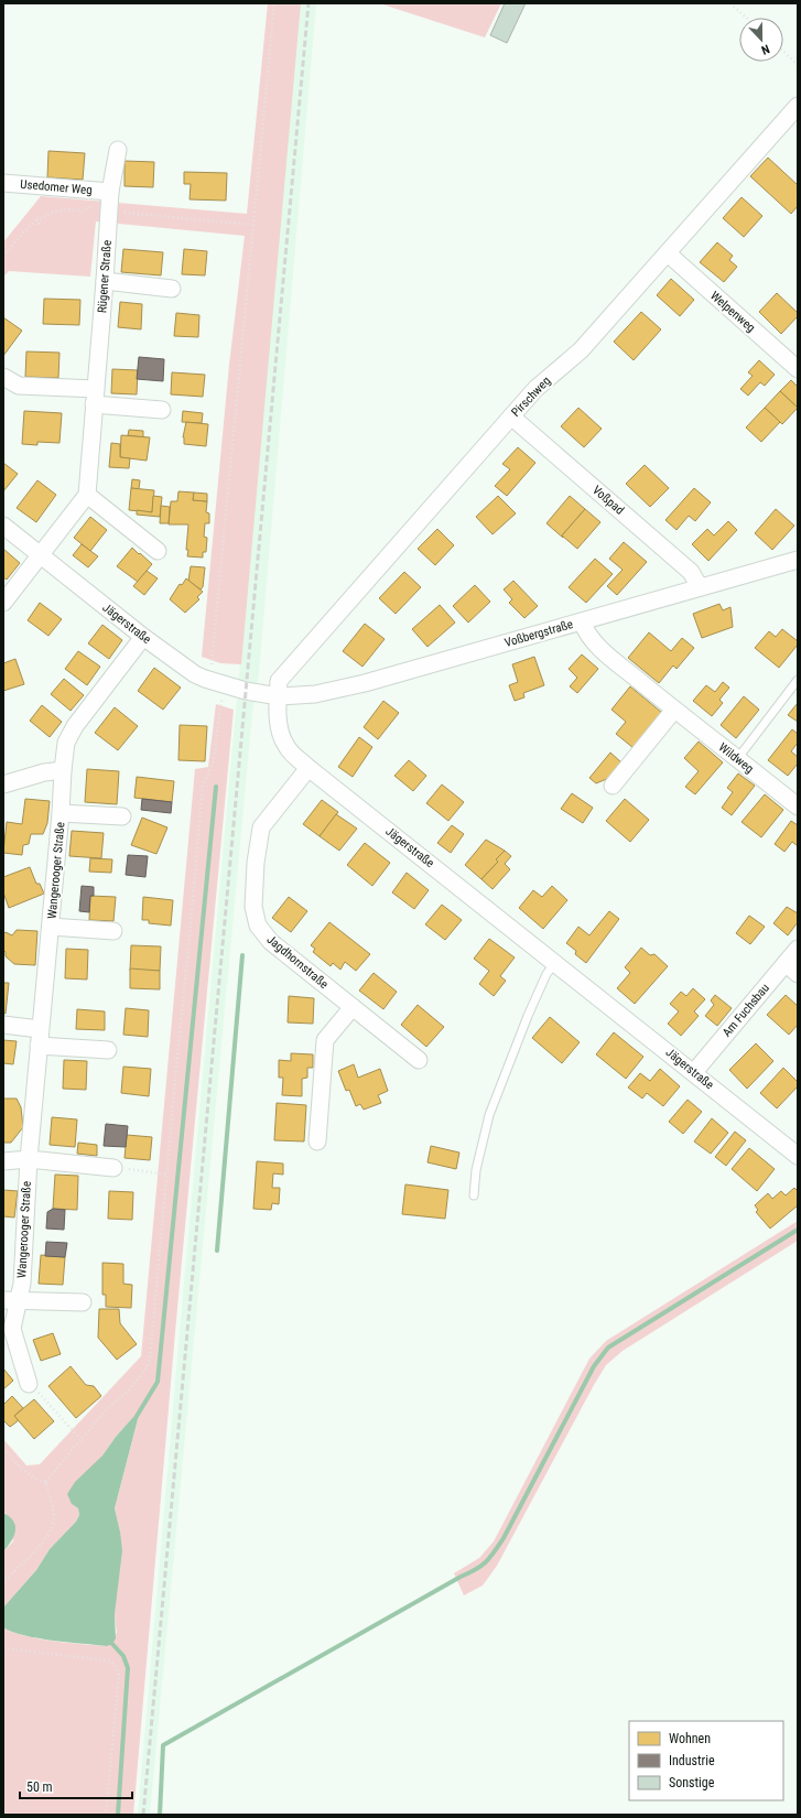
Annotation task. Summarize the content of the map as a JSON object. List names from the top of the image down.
{
  "streets": {
    "street": [
      "Usedomer Weg",
      "Rügener Straße",
      "Welpenweg",
      "Pirschweg",
      "Voßpad",
      "Jägerstraße",
      "Voßbergstraße",
      "Wildweg",
      "Wangerooger Straße",
      "Jagdhornstraße",
      "Am Fuchsbau"
    ]
  },
  "crossings": [
    ["Usedomer Weg", "Rügener Straße"],
    ["Welpenweg", "Pirschweg"],
    ["Pirschweg", "Voßpad"],
    ["Pirschweg", "Jägerstraße"],
    ["Pirschweg", "Voßbergstraße"],
    ["Voßpad", "Voßbergstraße"],
    ["Jägerstraße", "Voßbergstraße"],
    ["Jägerstraße", "Wangerooger Straße"],
    ["Jägerstraße", "Jagdhornstraße"],
    ["Jägerstraße", "Am Fuchsbau"],
    ["Voßbergstraße", "Wildweg"]
  ],
  "legend": ["Wohnen", "Industrie", "Sonstige"],
  "scale_bar": "50 m",
  "north": "bottom"
}
